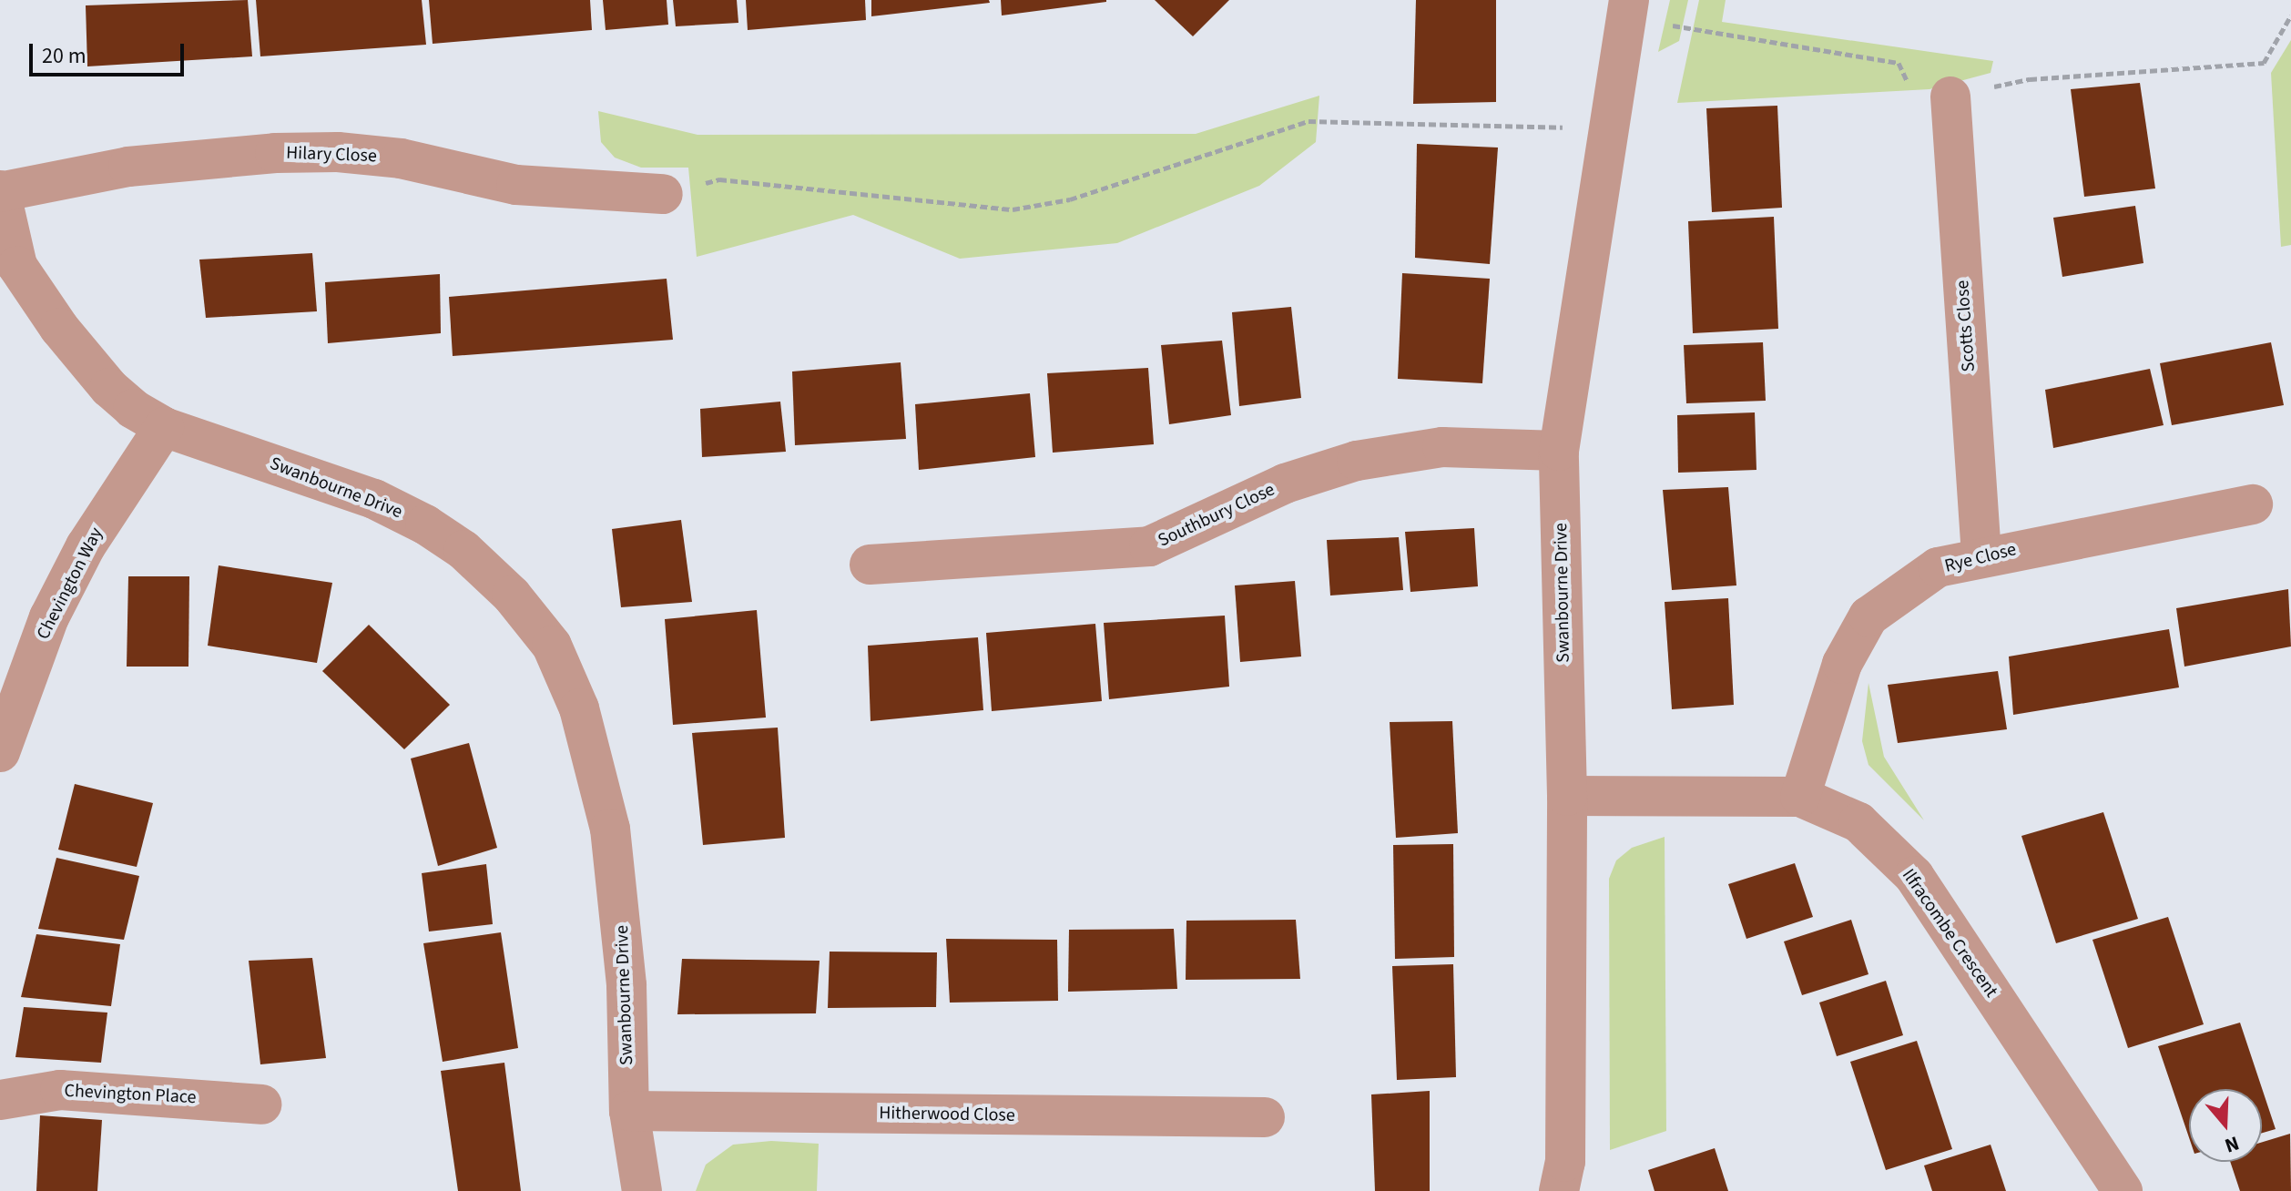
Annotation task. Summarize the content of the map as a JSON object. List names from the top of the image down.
{
  "streets": {
    "street": [
      "Hilary Close",
      "Scotts Close",
      "Swanbourne Drive",
      "Southbury Close",
      "Rye Close",
      "Chevington Way",
      "Ilfracombe Crescent",
      "Chevington Place",
      "Hitherwood Close"
    ]
  },
  "crossings": [
    ["Hilary Close", "Swanbourne Drive"],
    ["Scotts Close", "Rye Close"],
    ["Swanbourne Drive", "Southbury Close"],
    ["Swanbourne Drive", "Chevington Way"],
    ["Swanbourne Drive", "Ilfracombe Crescent"],
    ["Swanbourne Drive", "Hitherwood Close"],
    ["Rye Close", "Ilfracombe Crescent"]
  ],
  "scale_bar": "20 m",
  "north": "bottom"
}
